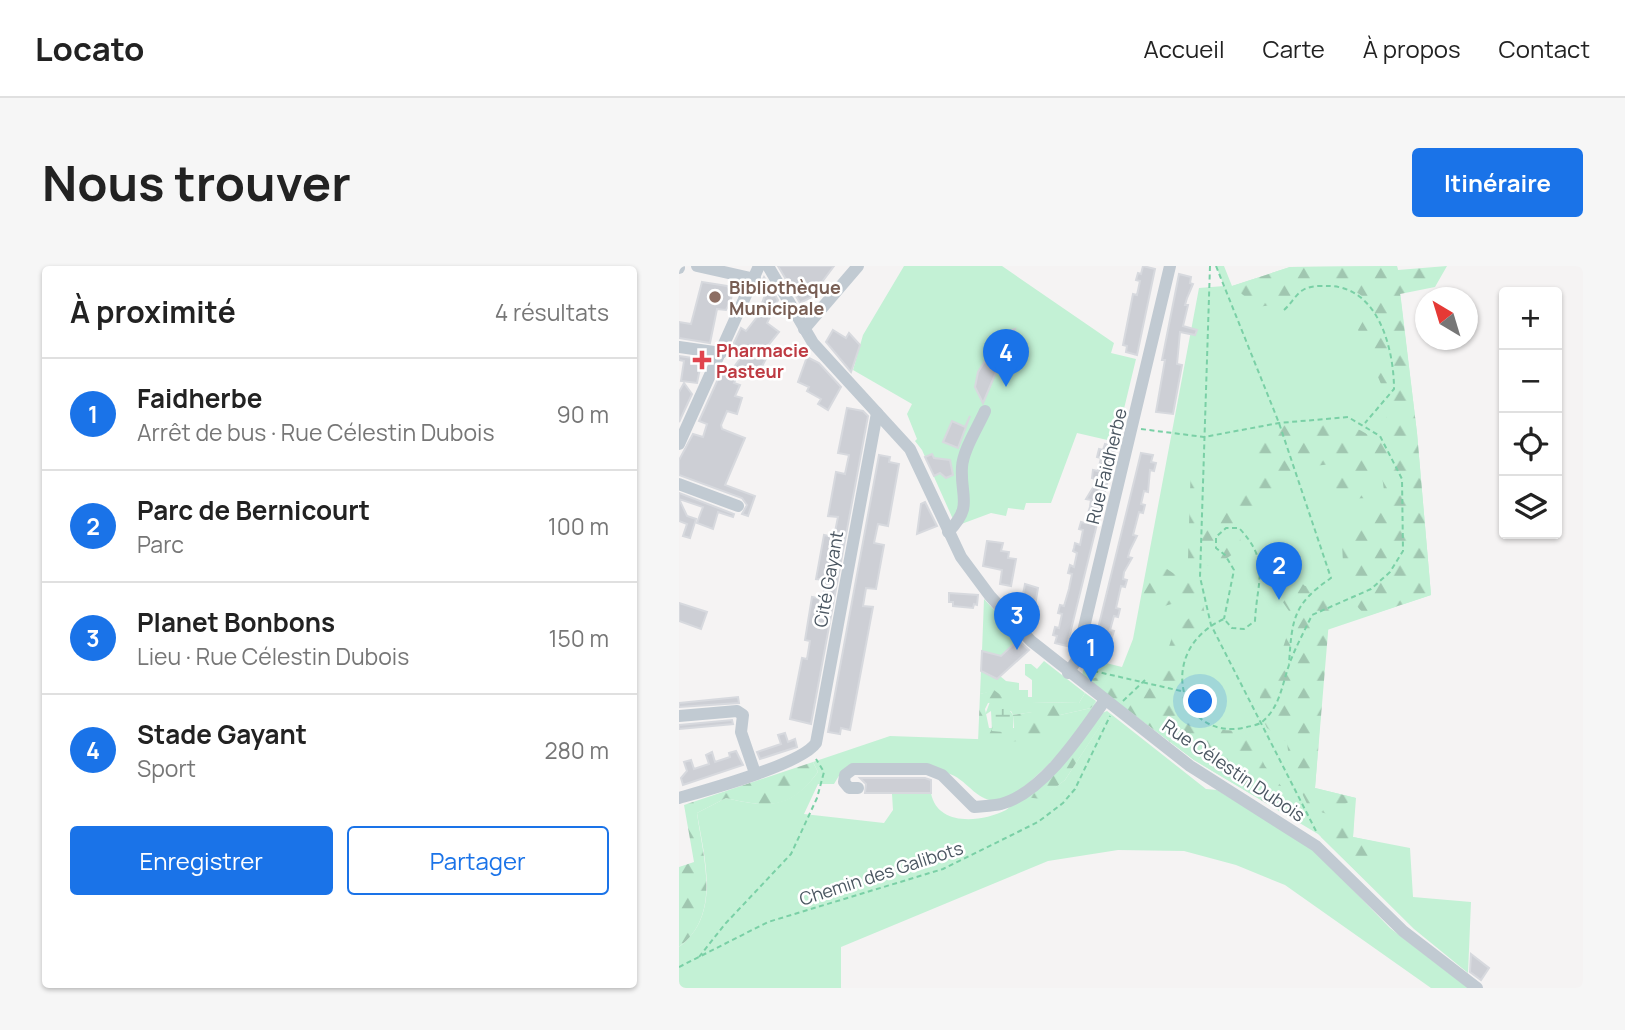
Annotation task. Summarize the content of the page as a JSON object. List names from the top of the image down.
{
  "streets": {
    "street": ["Rue Faidherbe", "Cité Gayant", "Rue Célestin Dubois"],
    "path": ["Chemin des Galibots"]
  },
  "crossings": [
    ["Rue Faidherbe", "Rue Célestin Dubois"],
    ["Cité Gayant", "Rue Célestin Dubois"],
    ["Rue Célestin Dubois", "Chemin des Galibots"]
  ],
  "places": {
    "other": ["Bibliothèque Municipale"],
    "health": ["Pharmacie Pasteur"]
  },
  "north": "top left",
  "page": {
    "header": "Locato",
    "nav": [
      "Accueil",
      "Carte",
      "À propos",
      "Contact"
    ],
    "buttons": [
      "Itinéraire",
      ["Enregistrer", "Partager"]
    ],
    "title": "Nous trouver",
    "heading": ["À proximité", "4 résultats"],
    "map_buttons": ["+", "−"],
    "pins": [
      "4",
      "2",
      "3",
      "1"
    ],
    "list": [
      {
        "mark": "1",
        "name": "Faidherbe",
        "note": "Arrêt de bus · Rue Célestin Dubois",
        "value": "90 m"
      },
      {
        "mark": "2",
        "name": "Parc de Bernicourt",
        "note": "Parc",
        "value": "100 m"
      },
      {
        "mark": "3",
        "name": "Planet Bonbons",
        "note": "Lieu · Rue Célestin Dubois",
        "value": "150 m"
      },
      {
        "mark": "4",
        "name": "Stade Gayant",
        "note": "Sport",
        "value": "280 m"
      }
    ]
  }
}
